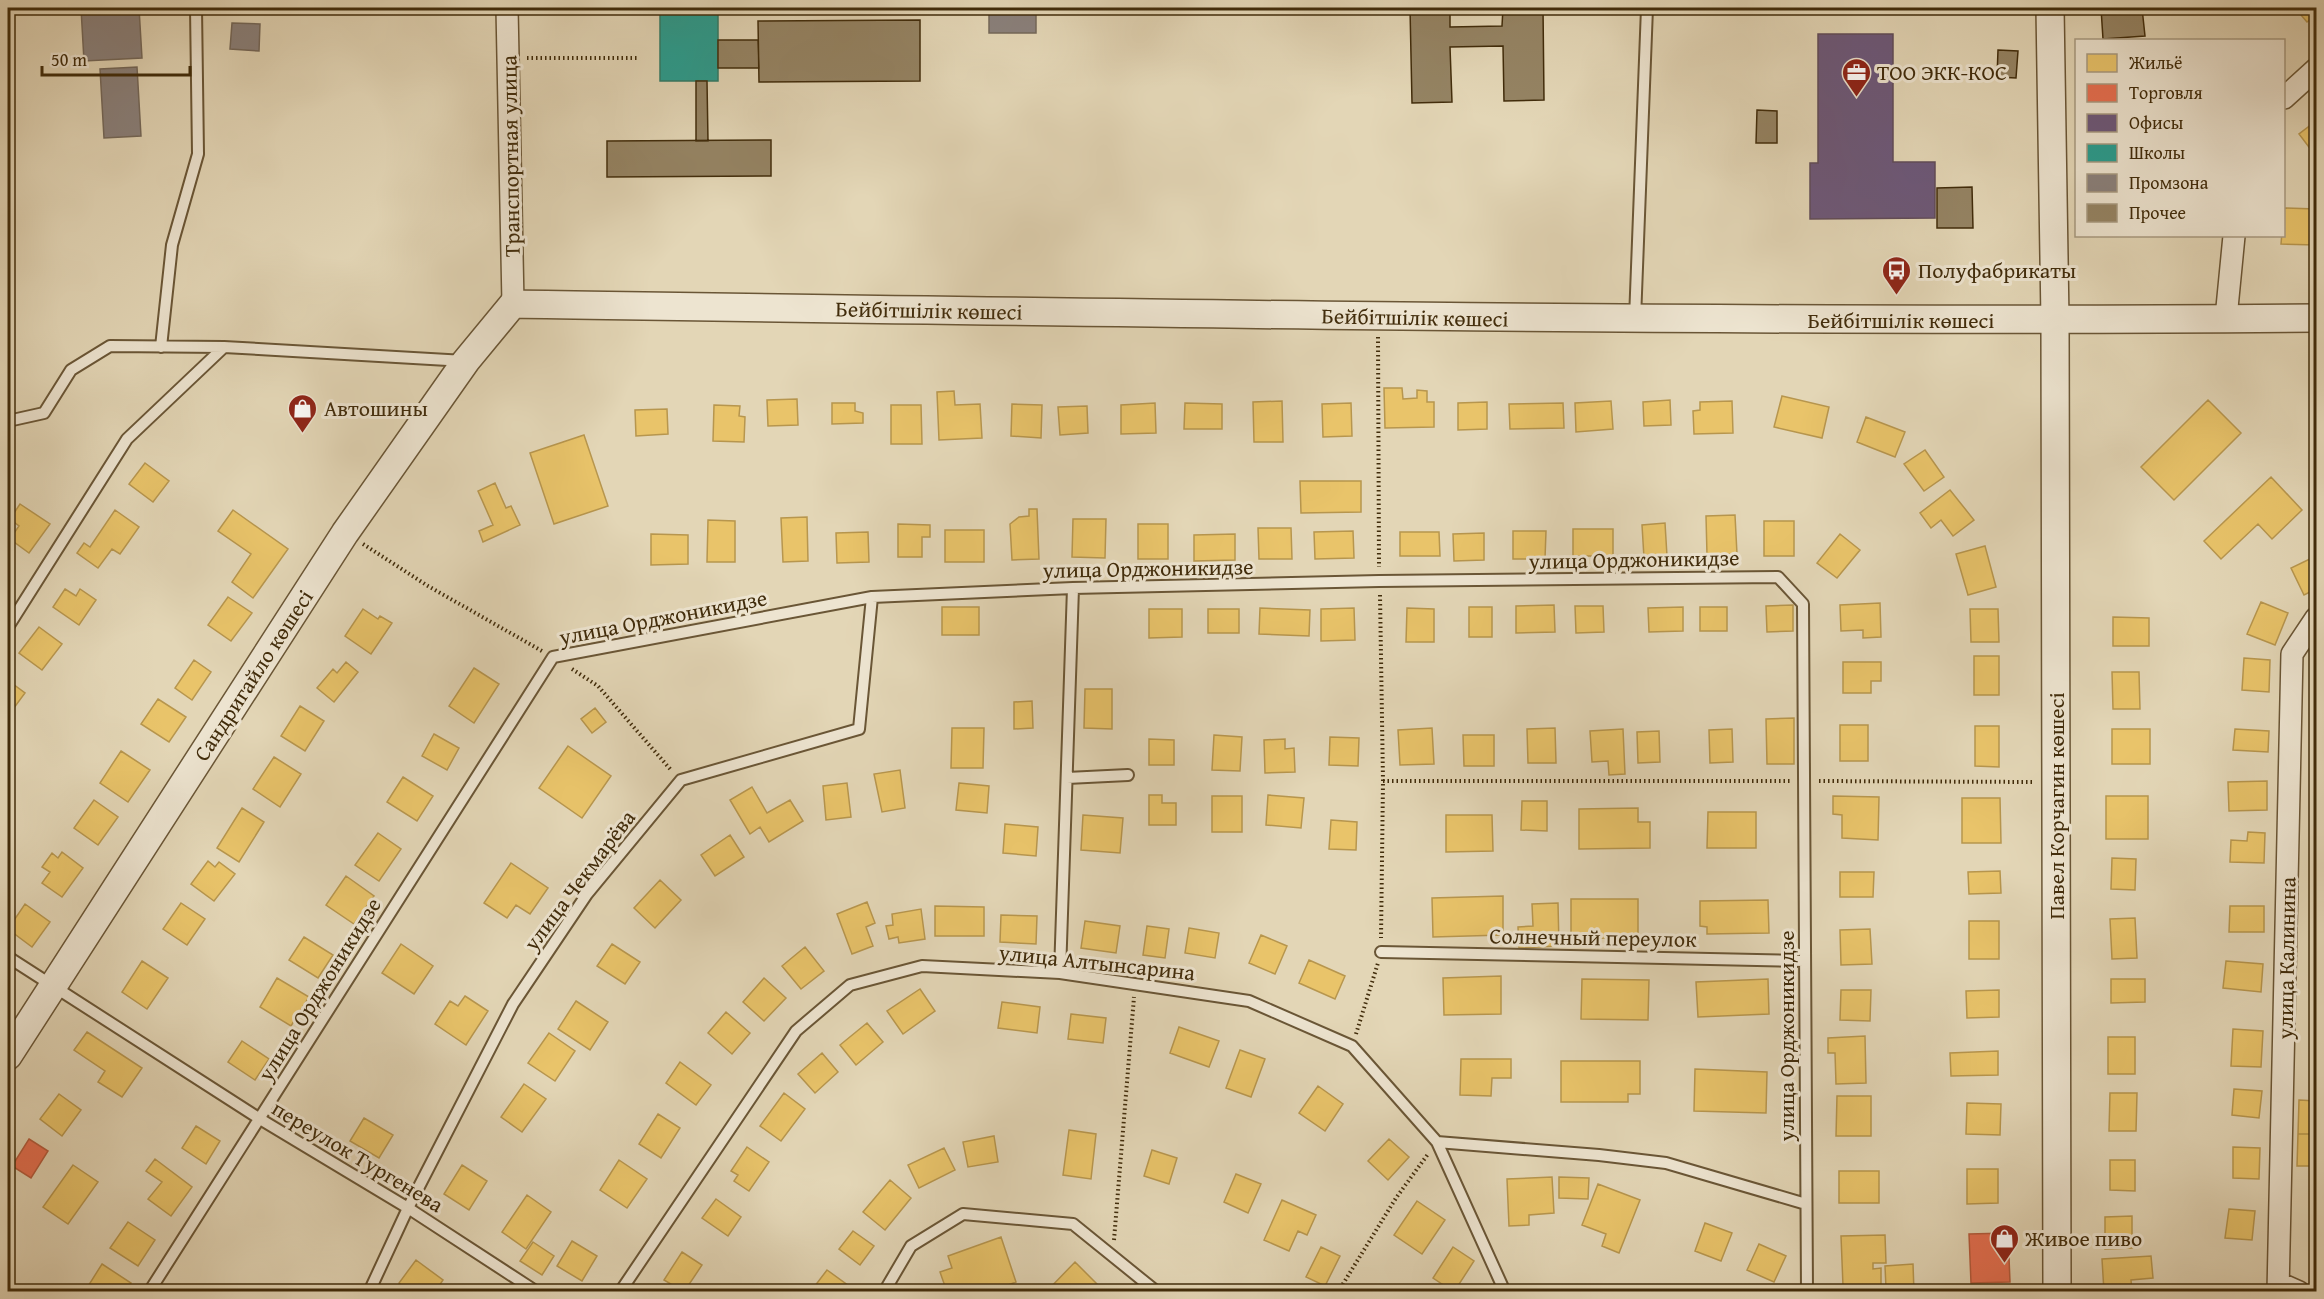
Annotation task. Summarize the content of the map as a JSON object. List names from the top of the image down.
{
  "streets": {
    "street": [
      "Транспортная улица",
      "Бейбітшілік көшесі",
      "Сандригайло көшесі",
      "Павел Корчагин көшесі",
      "улица Калинина"
    ],
    "lane": [
      "улица Орджоникидзе",
      "улица Чекмарёва",
      "Солнечный переулок",
      "улица Алтынсарина",
      "переулок Тургенева"
    ]
  },
  "crossings": [
    ["Транспортная улица", "Бейбітшілік көшесі"],
    ["Транспортная улица", "Сандригайло көшесі"],
    ["Бейбітшілік көшесі", "Сандригайло көшесі"],
    ["Бейбітшілік көшесі", "Павел Корчагин көшесі"],
    ["улица Орджоникидзе", "Солнечный переулок"],
    ["улица Орджоникидзе", "переулок Тургенева"],
    ["Сандригайло көшесі", "переулок Тургенева"],
    ["улица Чекмарёва", "переулок Тургенева"]
  ],
  "places": {
    "office": ["ТОО ЭКК-КОС"],
    "bus stop": ["Полуфабрикаты"],
    "shop": ["Автошины", "Живое пиво"]
  },
  "legend": [
    "Жильё",
    "Торговля",
    "Офисы",
    "Школы",
    "Промзона",
    "Прочее"
  ],
  "scale_bar": "50 m"
}
